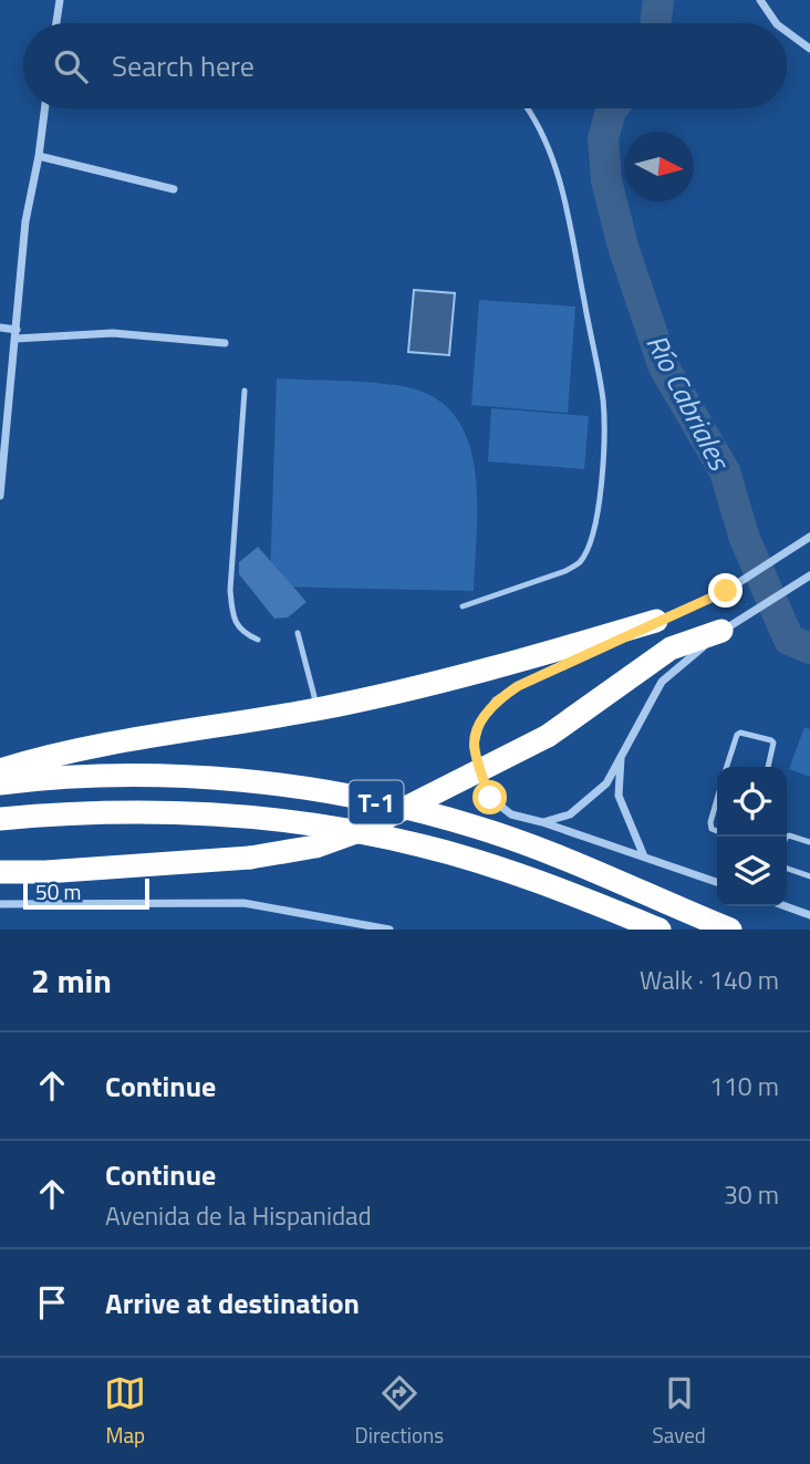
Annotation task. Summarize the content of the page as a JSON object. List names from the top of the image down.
{
  "streets": {
    "highway": ["T-1"]
  },
  "water": ["Río Cabriales"],
  "scale_bar": "50 m",
  "north": "right",
  "page": {
    "search": "Search here",
    "scale": "50 m",
    "heading": ["2 min", "Walk · 140 m"],
    "list": [
      ["Continue", "110 m"],
      ["Continue", "Avenida de la Hispanidad", "30 m"],
      "Arrive at destination"
    ],
    "nav": ["Map", "Directions", "Saved"]
  }
}
